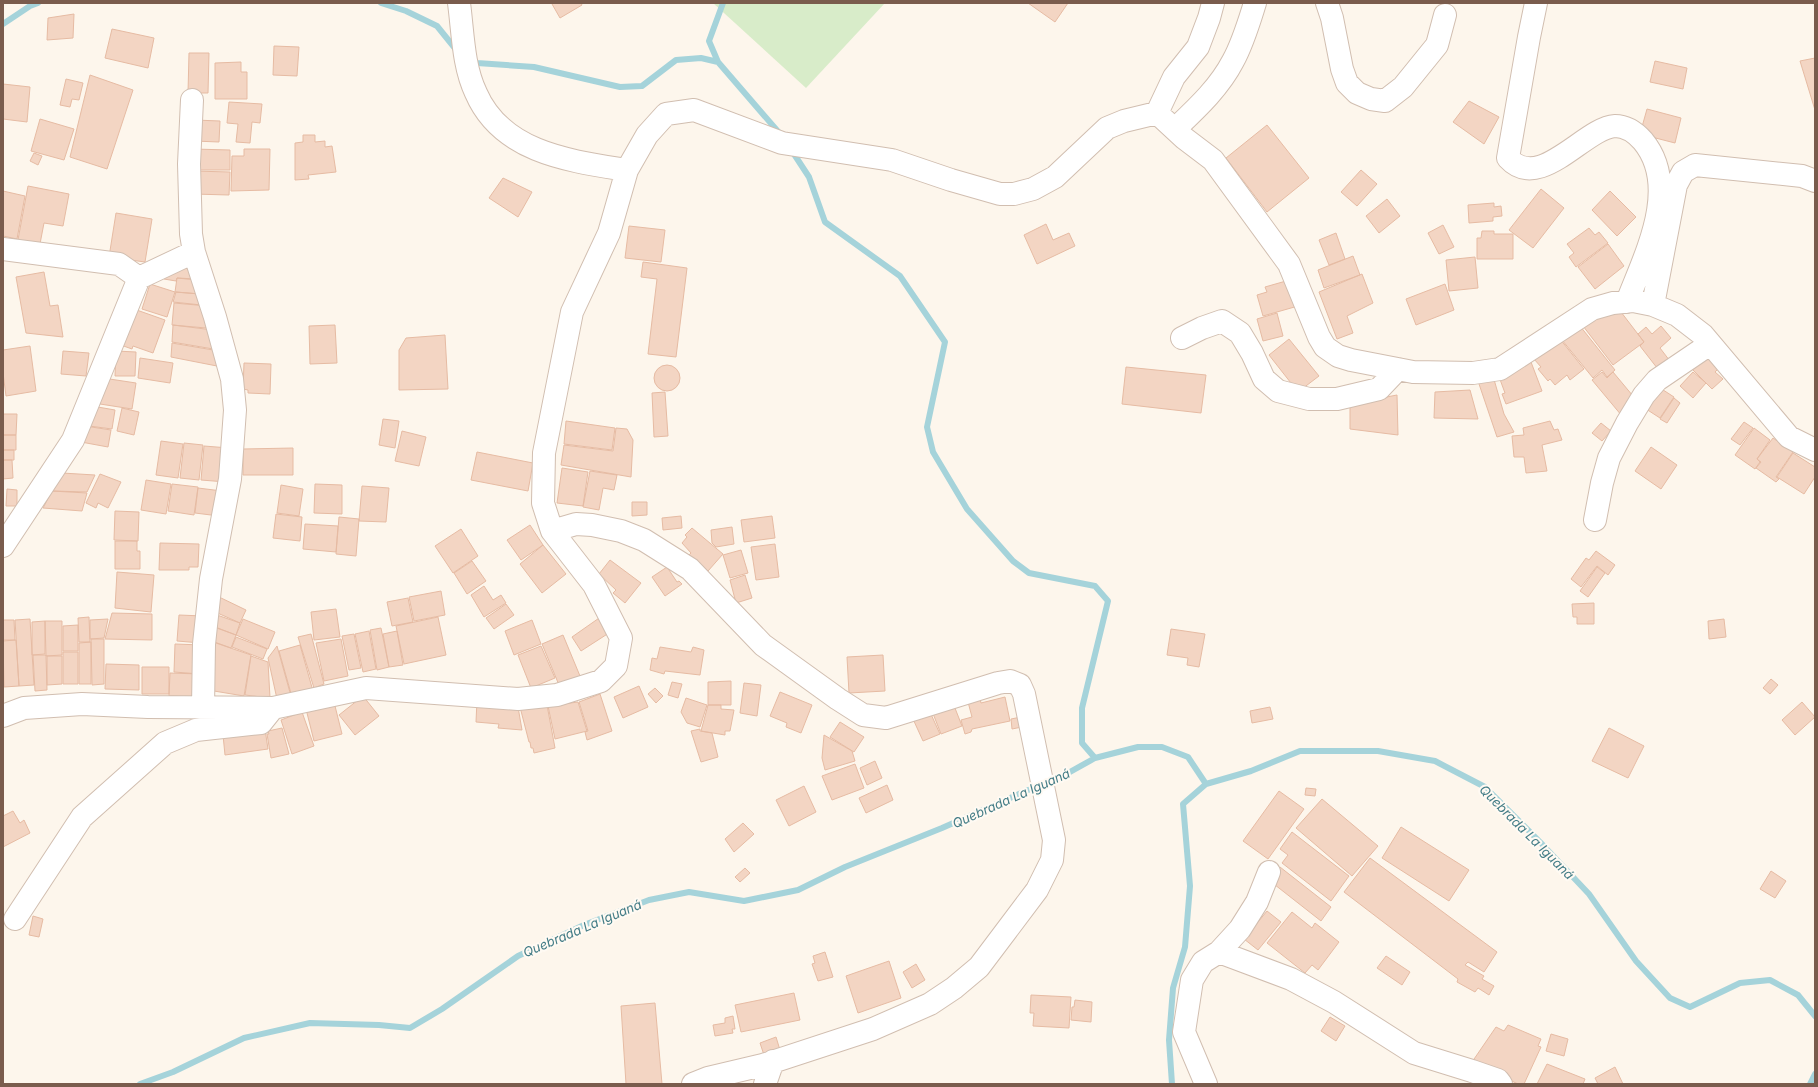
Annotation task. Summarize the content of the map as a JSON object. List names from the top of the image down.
{
  "water": ["Quebrada La Iguaná"]
}
